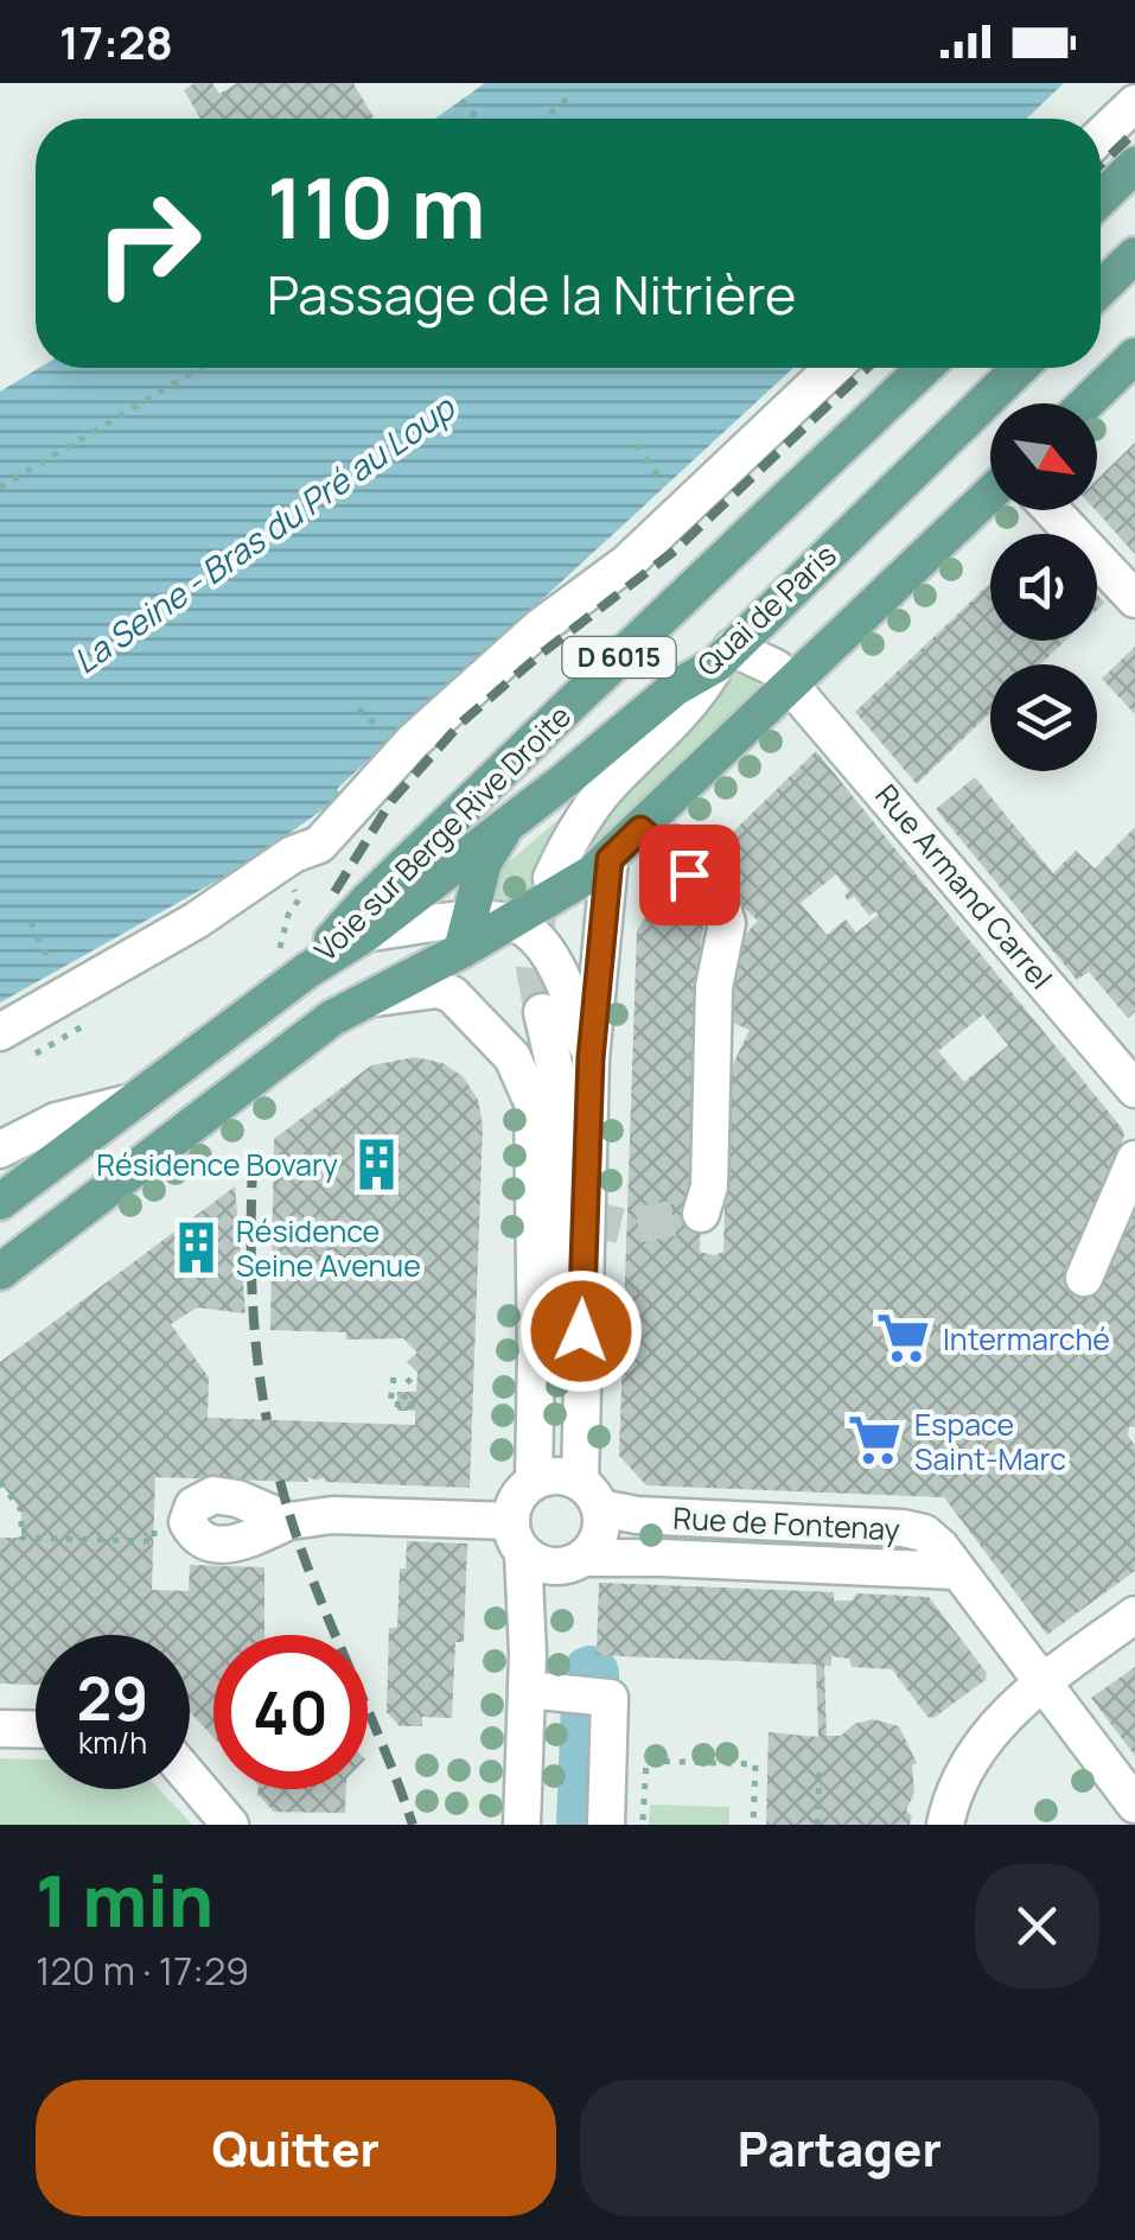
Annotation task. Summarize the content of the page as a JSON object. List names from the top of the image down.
{
  "streets": {
    "main road": ["Quai de Paris", "D 6015", "Voie sur Berge Rive Droite"],
    "street": ["Rue Armand Carrel", "Rue de Fontenay"]
  },
  "crossings": [
    ["Quai de Paris", "D 6015"],
    ["Quai de Paris", "Rue Armand Carrel"],
    ["D 6015", "Voie sur Berge Rive Droite"]
  ],
  "water": ["La Seine - Bras du Pré au Loup"],
  "places": {
    "building": ["Résidence Bovary", "Résidence Seine Avenue"],
    "supermarket": ["Intermarché", "Espace Saint-Marc"]
  },
  "north": "bottom right",
  "page": {
    "status": "17:28",
    "turn": ["110 m", "Passage de la Nitrière"],
    "speed": "29 km/h",
    "limit": "40",
    "heading": ["1 min", "120 m · 17:29"],
    "buttons": ["Quitter", "Partager"]
  }
}
